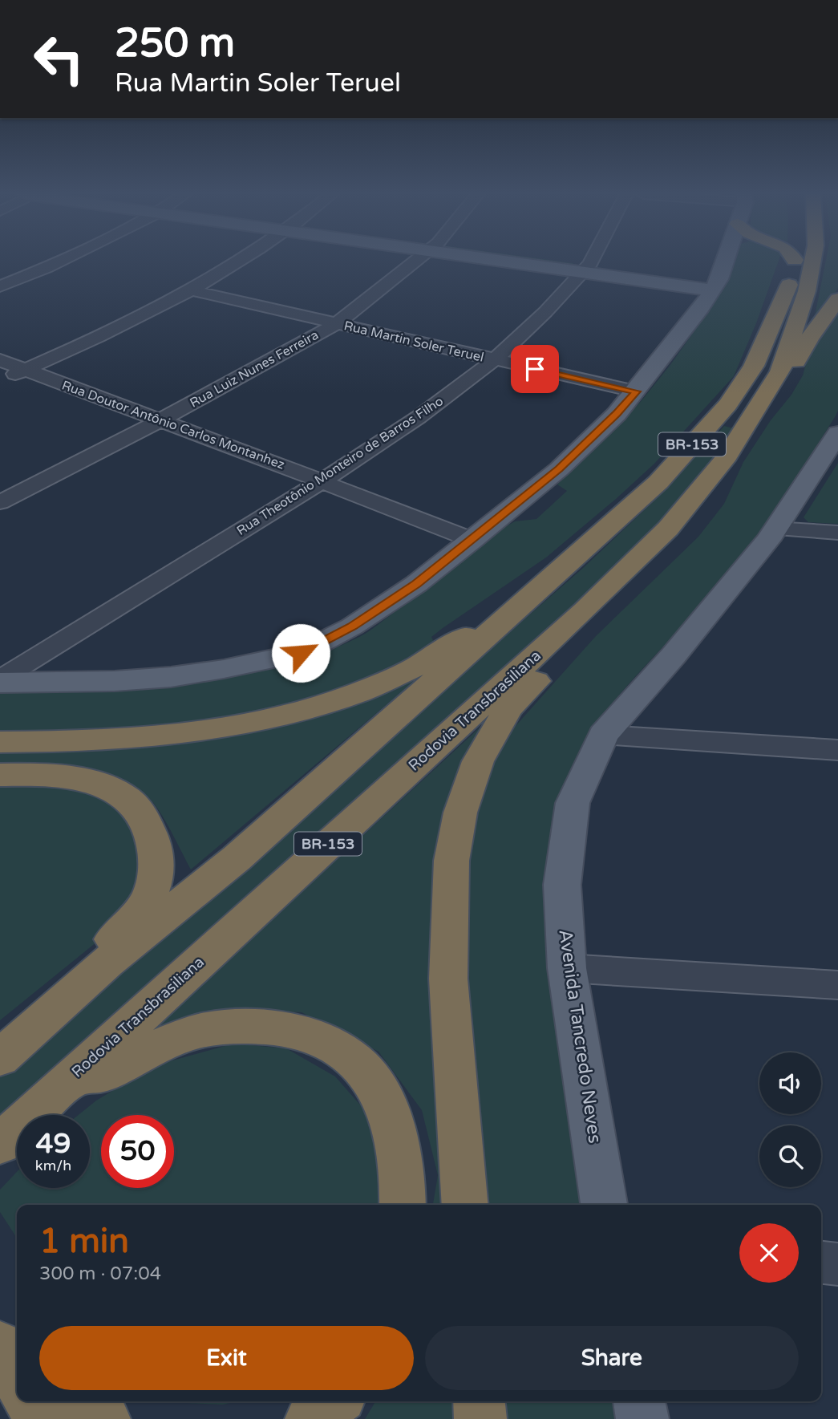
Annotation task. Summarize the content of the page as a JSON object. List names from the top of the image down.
{
  "streets": {
    "highway": ["BR-153", "Rodovia Transbrasiliana"],
    "main road": ["Avenida Tancredo Neves"],
    "street": [
      "Rua Martin Soler Teruel",
      "Rua Luiz Nunes Ferreira",
      "Rua Doutor Antônio Carlos Montanhez",
      "Rua Theotônio Monteiro de Barros Filho"
    ]
  },
  "crossings": [
    ["Rua Martin Soler Teruel", "Rua Luiz Nunes Ferreira"],
    ["Rua Martin Soler Teruel", "Rua Theotônio Monteiro de Barros Filho"],
    ["Rua Luiz Nunes Ferreira", "Rua Doutor Antônio Carlos Montanhez"],
    ["Rua Doutor Antônio Carlos Montanhez", "Rua Theotônio Monteiro de Barros Filho"]
  ],
  "page": {
    "turn": ["250 m", "Rua Martin Soler Teruel"],
    "speed": "49 km/h",
    "limit": "50",
    "heading": ["1 min", "300 m · 07:04"],
    "buttons": ["Exit", "Share"]
  }
}
